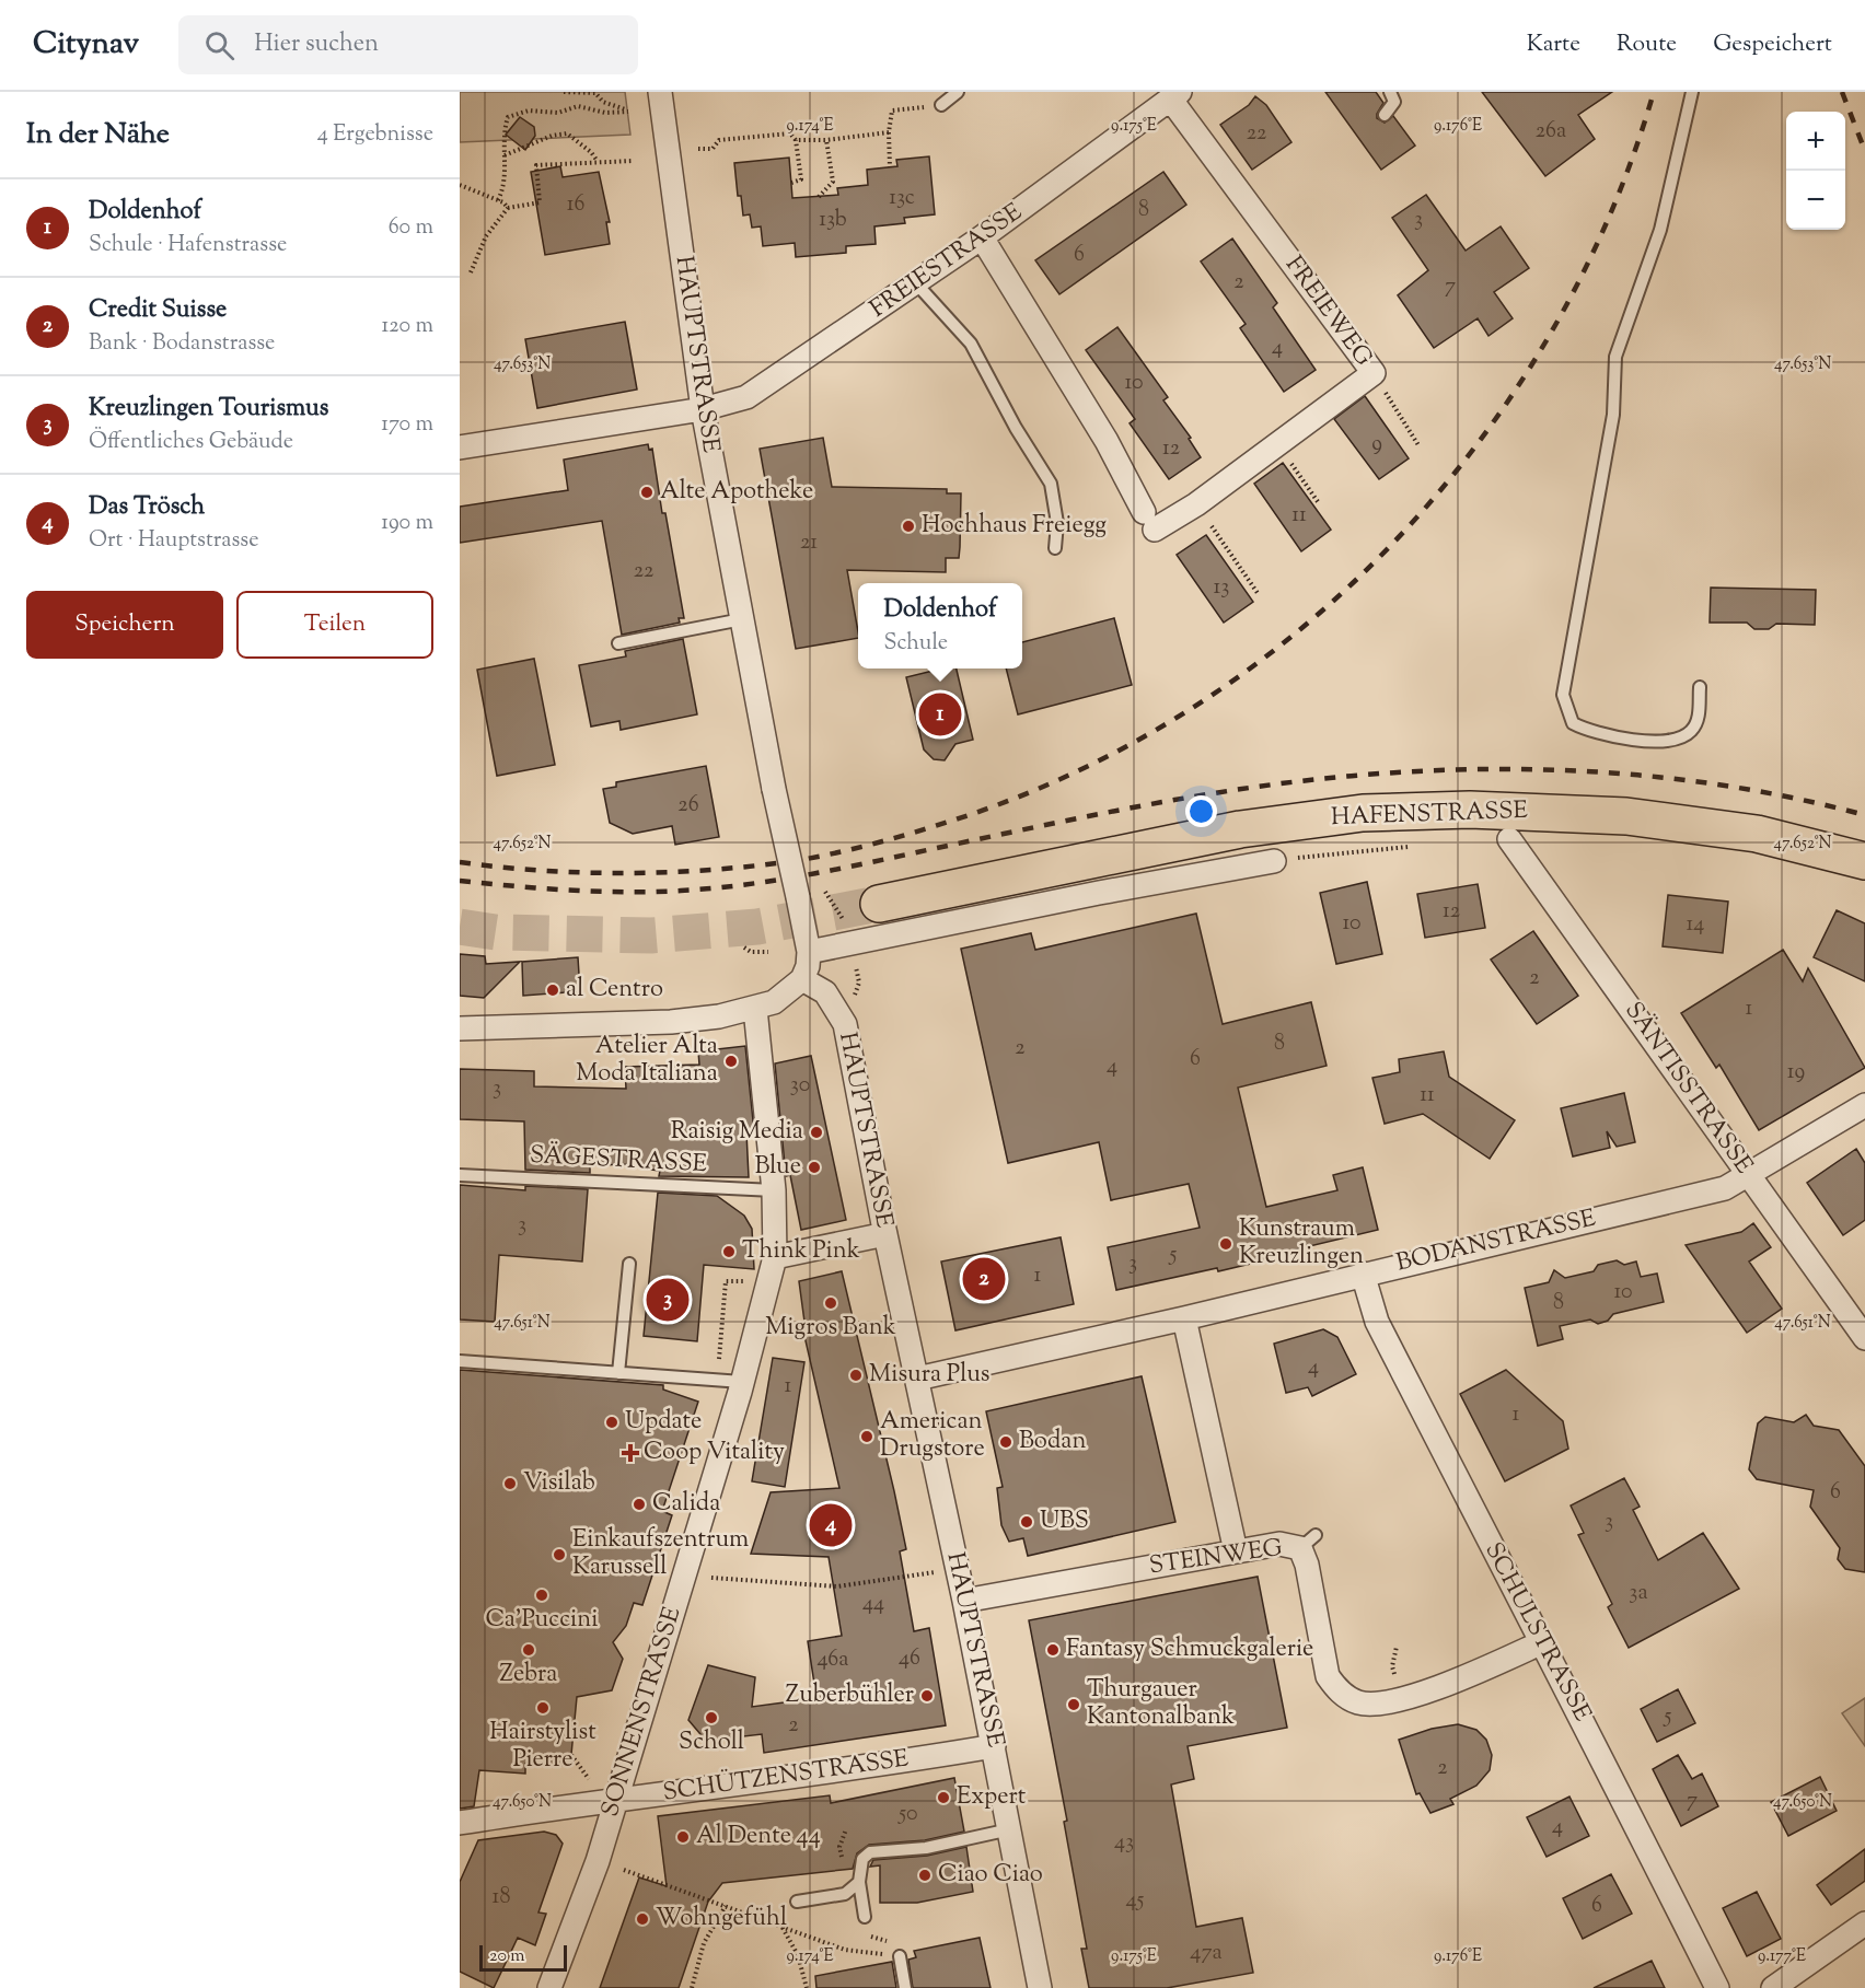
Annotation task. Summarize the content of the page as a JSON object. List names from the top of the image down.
{
  "streets": {
    "main road": ["HAFENSTRASSE"],
    "street": [
      "FREIESTRASSE",
      "FREIEWEG",
      "HAUPTSTRASSE",
      "SÄNTISSTRASSE",
      "BODANSTRASSE",
      "STEINWEG",
      "SCHULSTRASSE",
      "SONNENSTRASSE",
      "SCHÜTZENSTRASSE"
    ],
    "lane": ["SÄGESTRASSE"]
  },
  "crossings": [
    ["FREIESTRASSE", "FREIEWEG"],
    ["FREIESTRASSE", "HAUPTSTRASSE"],
    ["HAUPTSTRASSE", "BODANSTRASSE"],
    ["HAUPTSTRASSE", "STEINWEG"],
    ["HAUPTSTRASSE", "SCHÜTZENSTRASSE"],
    ["SÄNTISSTRASSE", "BODANSTRASSE"],
    ["SÄGESTRASSE", "SONNENSTRASSE"],
    ["BODANSTRASSE", "SCHULSTRASSE"],
    ["STEINWEG", "SCHULSTRASSE"],
    ["SONNENSTRASSE", "SCHÜTZENSTRASSE"]
  ],
  "places": {
    "other": [
      "Alte Apotheke",
      "Hochhaus Freiegg",
      "al Centro",
      "Atelier Alta Moda Italiana",
      "Raisig Media",
      "Blue",
      "Kunstraum Kreuzlingen",
      "Think Pink",
      "Migros Bank",
      "Misura Plus",
      "Update",
      "American Drugstore",
      "Bodan",
      "Visilab",
      "Calida",
      "UBS",
      "Einkaufszentrum Karussell",
      "Ca'Puccini",
      "Zebra",
      "Fantasy Schmuckgalerie",
      "Zuberbühler",
      "Thurgauer Kantonalbank",
      "Hairstylist Pierre",
      "Scholl",
      "Expert",
      "Al Dente 44",
      "Ciao Ciao",
      "Wohngefühl"
    ],
    "health": ["Coop Vitality"]
  },
  "house_numbers": [
    "26a",
    "22",
    "13c",
    "16",
    "8",
    "13b",
    "3",
    "6",
    "2",
    "7",
    "4",
    "10",
    "9",
    "12",
    "11",
    "21",
    "22",
    "13",
    "26",
    "12",
    "10",
    "14",
    "2",
    "1",
    "8",
    "2",
    "6",
    "4",
    "19",
    "30",
    "3",
    "11",
    "3",
    "5",
    "3",
    "1",
    "10",
    "8",
    "4",
    "1",
    "1",
    "6",
    "3",
    "3a",
    "44",
    "46",
    "46a",
    "5",
    "2",
    "2",
    "7",
    "50",
    "4",
    "43",
    "18",
    "45",
    "6",
    "47a"
  ],
  "scale_bar": "20 m",
  "page": {
    "header": "Citynav",
    "search": "Hier suchen",
    "nav": ["Karte", "Route", "Gespeichert"],
    "heading": ["In der Nähe", "4 Ergebnisse"],
    "map_buttons": ["+", "−"],
    "list": [
      {
        "mark": "1",
        "name": "Doldenhof",
        "note": "Schule · Hafenstrasse",
        "value": "60 m"
      },
      {
        "mark": "2",
        "name": "Credit Suisse",
        "note": "Bank · Bodanstrasse",
        "value": "120 m"
      },
      {
        "mark": "3",
        "name": "Kreuzlingen Tourismus",
        "note": "Öffentliches Gebäude",
        "value": "170 m"
      },
      {
        "mark": "4",
        "name": "Das Trösch",
        "note": "Ort · Hauptstrasse",
        "value": "190 m"
      }
    ],
    "buttons": ["Speichern", "Teilen"],
    "popup": ["Doldenhof", "Schule"],
    "pins": [
      "1",
      "2",
      "3",
      "4"
    ],
    "scale": "20 m"
  },
  "coordinates": [
    "9.174°E",
    "9.175°E",
    "9.176°E",
    "47.653°N",
    "47.652°N",
    "47.651°N",
    "47.650°N",
    "9.177°E"
  ]
}
